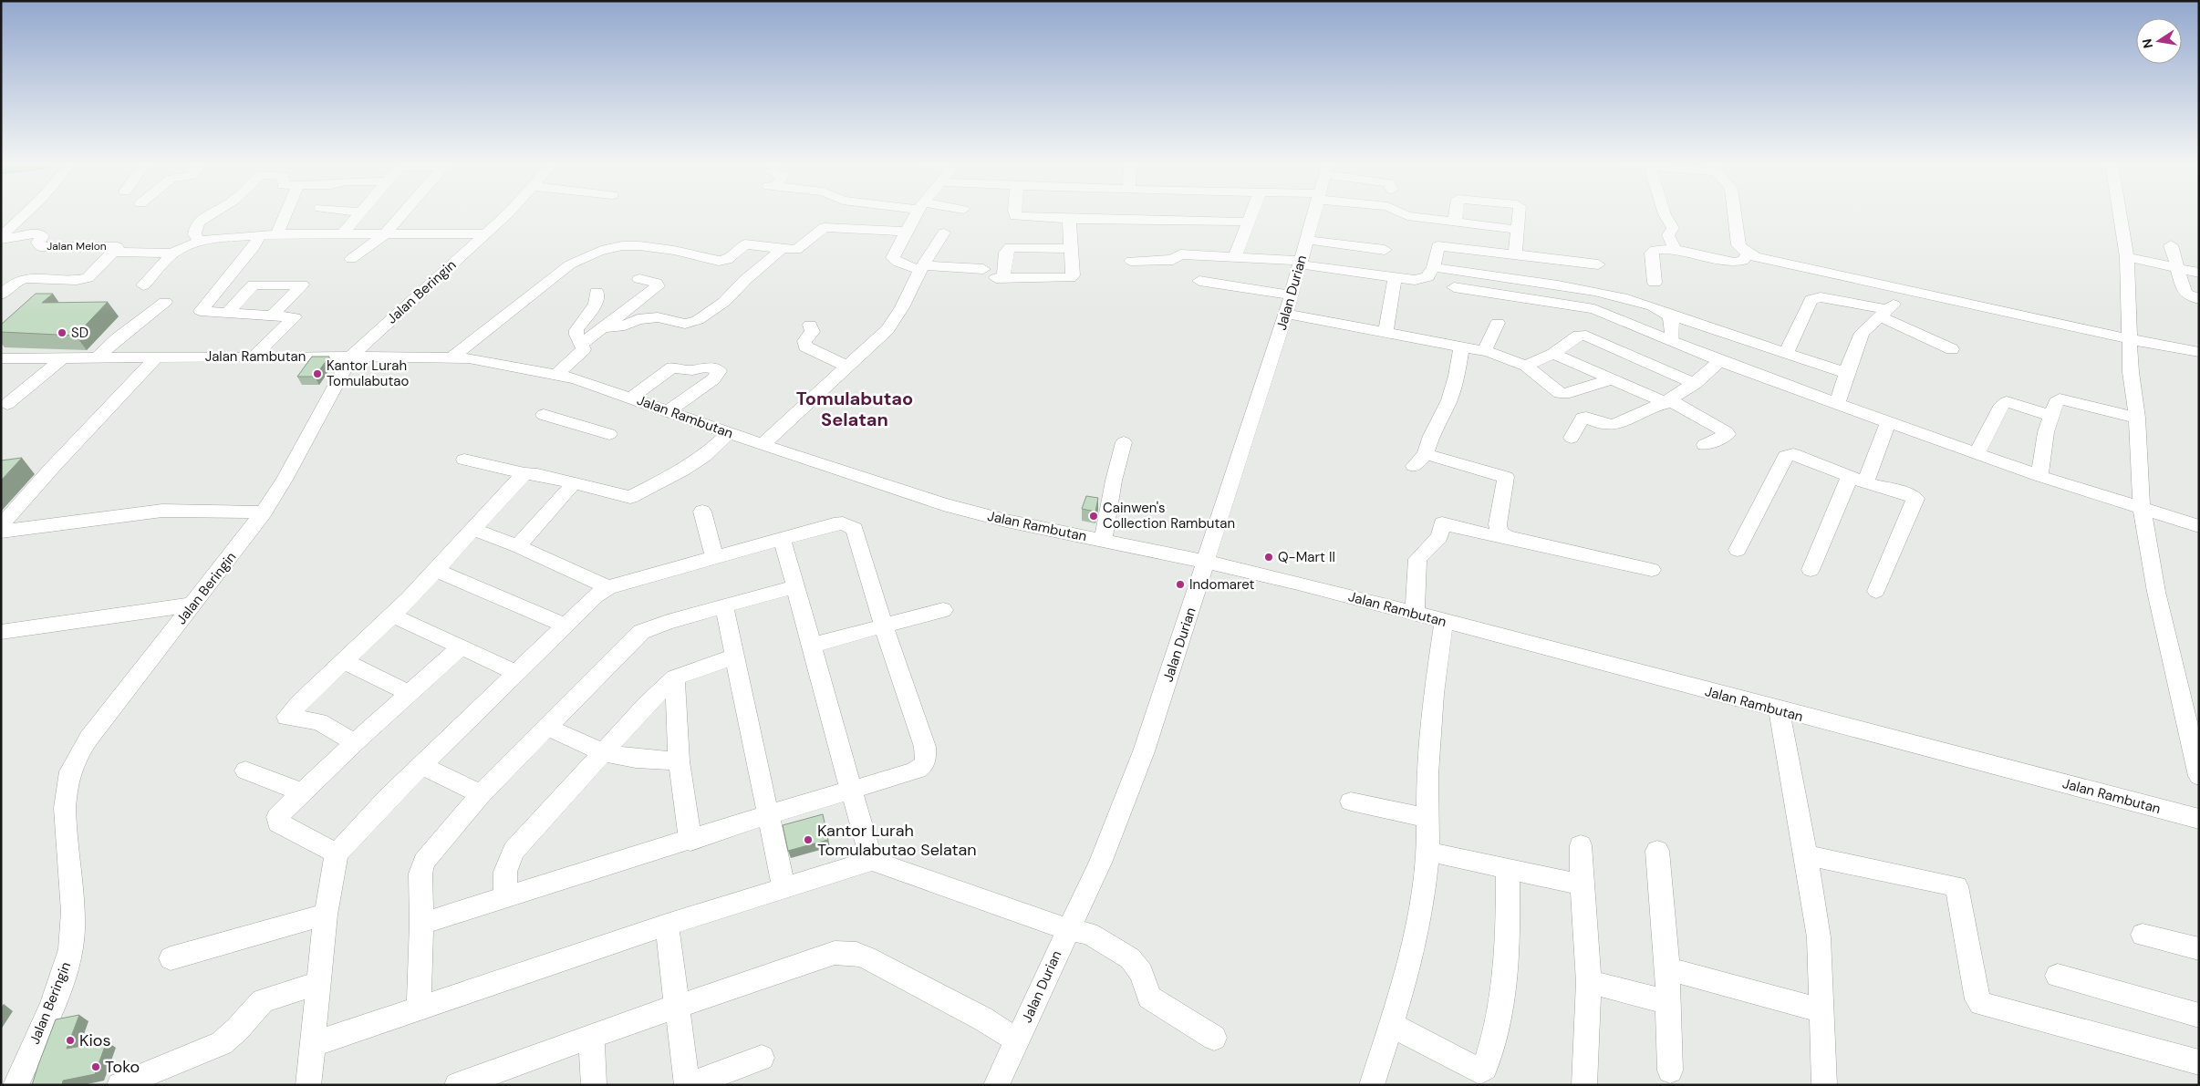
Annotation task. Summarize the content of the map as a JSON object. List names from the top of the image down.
{
  "streets": {
    "street": [
      "Jalan Melon",
      "Jalan Beringin",
      "Jalan Durian",
      "Jalan Rambutan"
    ]
  },
  "crossings": [
    ["Jalan Melon", "Jalan Beringin"],
    ["Jalan Beringin", "Jalan Rambutan"],
    ["Jalan Durian", "Jalan Rambutan"]
  ],
  "districts": ["Tomulabutao Selatan"],
  "places": [
    "SD",
    "Kantor Lurah Tomulabutao",
    "Cainwen's Collection Rambutan",
    "Q-Mart II",
    "Indomaret",
    "Kantor Lurah Tomulabutao Selatan",
    "Kios",
    "Toko"
  ],
  "north": "left"
}
